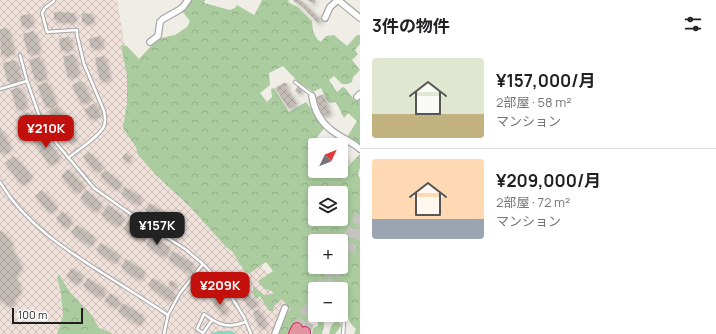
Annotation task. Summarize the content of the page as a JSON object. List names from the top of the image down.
{
  "scale_bar": "100 m",
  "north": "top right",
  "page": {
    "heading": "3件の物件",
    "list": [
      {
        "name": "¥157,000/月",
        "note": "2部屋 · 58 m² · マンション"
      },
      {
        "name": "¥209,000/月",
        "note": "2部屋 · 72 m² · マンション"
      }
    ],
    "price": ["¥210K", "¥157K", "¥209K"],
    "map_buttons": ["+", "−"],
    "scale": "100 m"
  }
}
